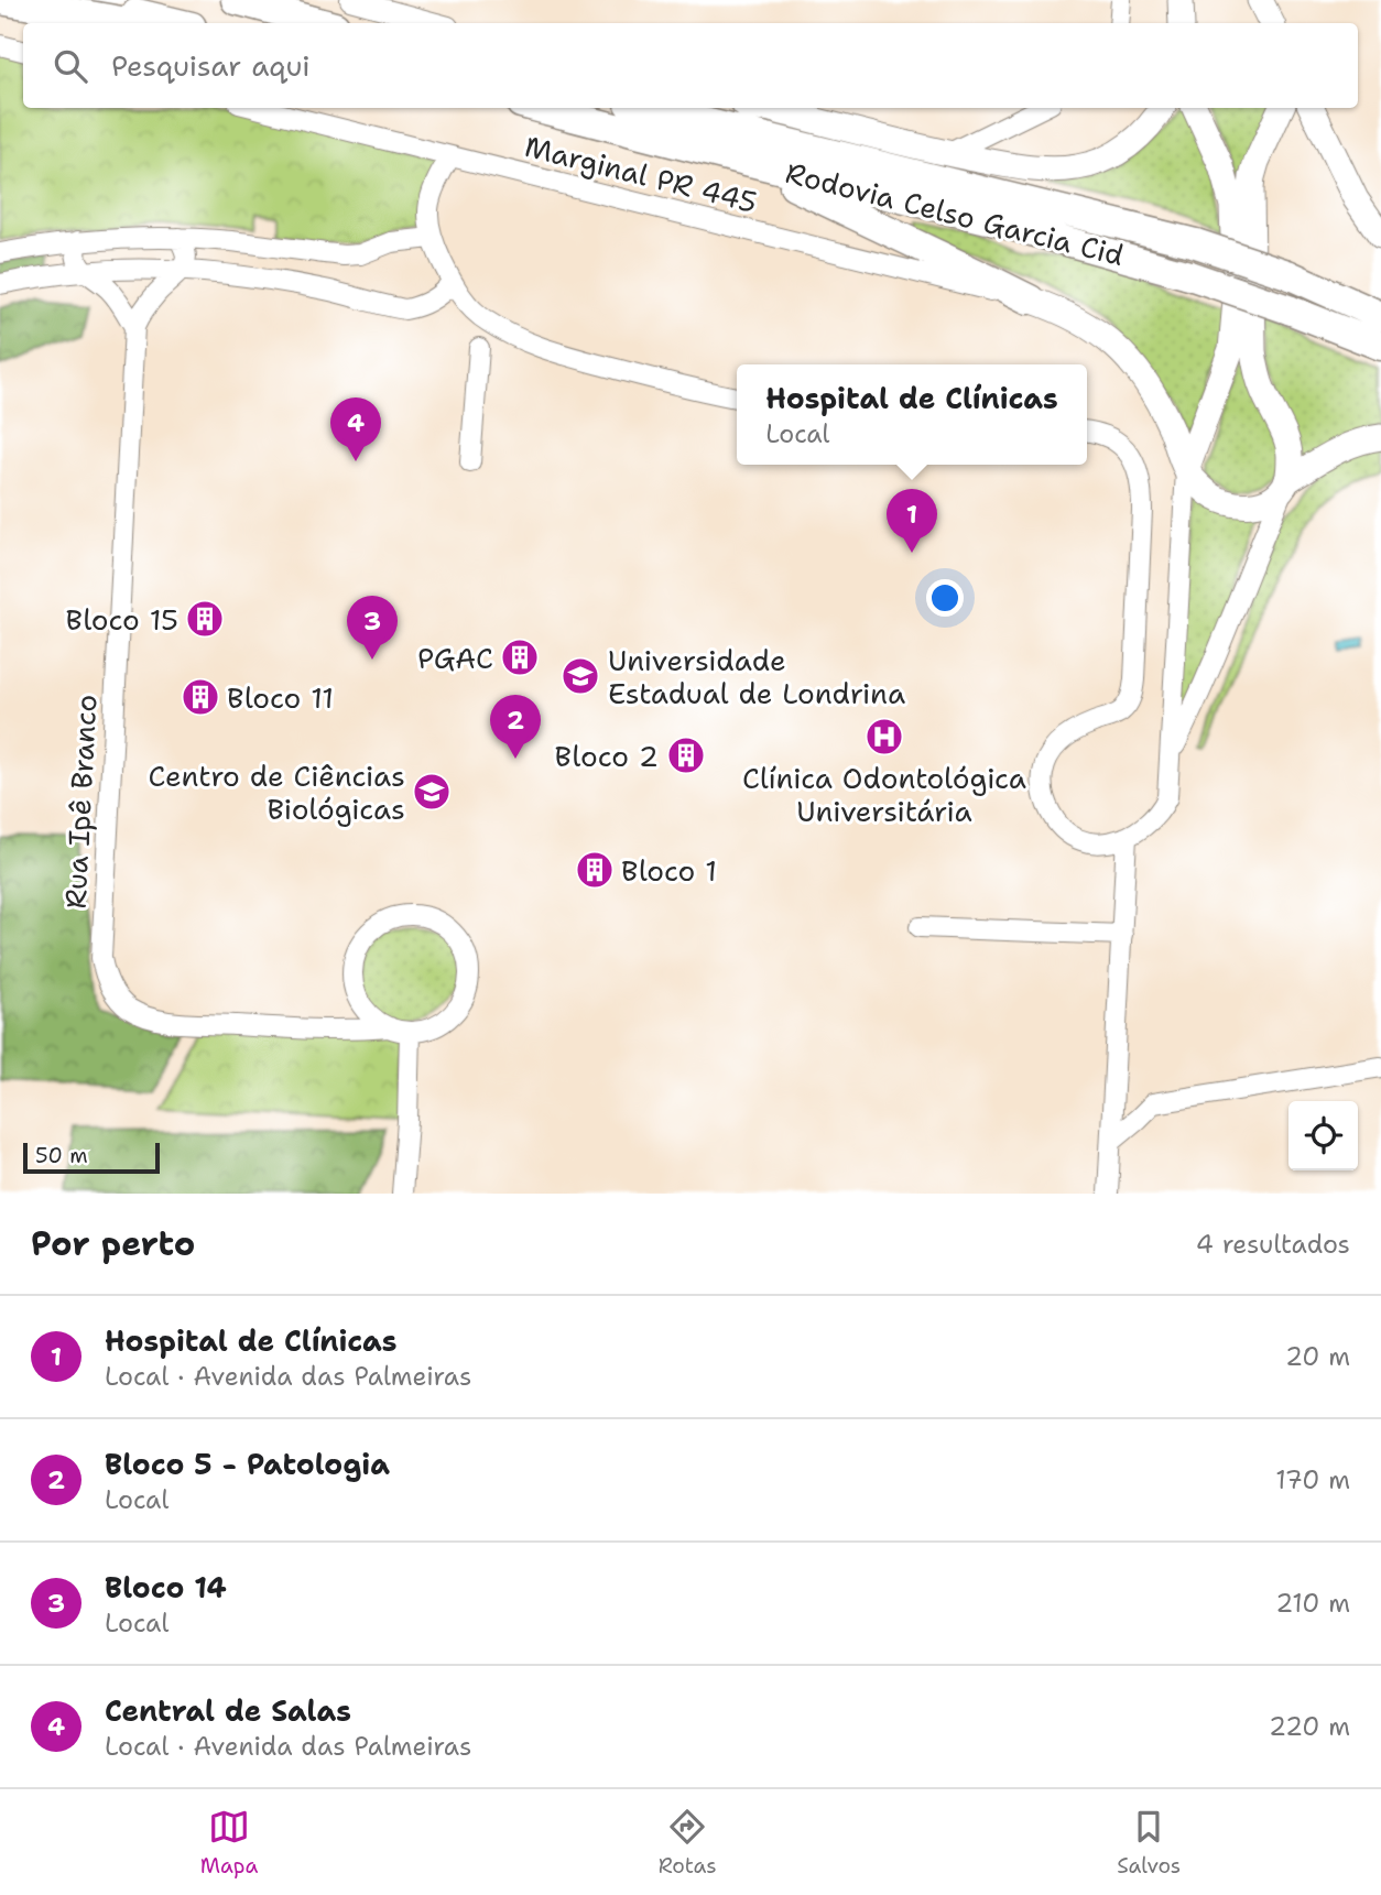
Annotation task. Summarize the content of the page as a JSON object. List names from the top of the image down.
{
  "streets": {
    "highway": ["Rodovia Celso Garcia Cid"],
    "street": ["Marginal PR 445", "Rua Ipê Branco"]
  },
  "places": {
    "building": [
      "Bloco 15",
      "PGAC",
      "Bloco 11",
      "Bloco 2",
      "Bloco 1"
    ],
    "school or university": ["Universidade Estadual de Londrina", "Centro de Ciências Biológicas"],
    "hospital": ["Clínica Odontológica Universitária"]
  },
  "scale_bar": "50 m",
  "page": {
    "search": "Pesquisar aqui",
    "popup": ["Hospital de Clínicas", "Local"],
    "pins": [
      "4",
      "1",
      "3",
      "2"
    ],
    "scale": "50 m",
    "heading": ["Por perto", "4 resultados"],
    "list": [
      {
        "mark": "1",
        "name": "Hospital de Clínicas",
        "note": "Local · Avenida das Palmeiras",
        "value": "20 m"
      },
      {
        "mark": "2",
        "name": "Bloco 5 - Patologia",
        "note": "Local",
        "value": "170 m"
      },
      {
        "mark": "3",
        "name": "Bloco 14",
        "note": "Local",
        "value": "210 m"
      },
      {
        "mark": "4",
        "name": "Central de Salas",
        "note": "Local · Avenida das Palmeiras",
        "value": "220 m"
      }
    ],
    "nav": ["Mapa", "Rotas", "Salvos"]
  }
}
